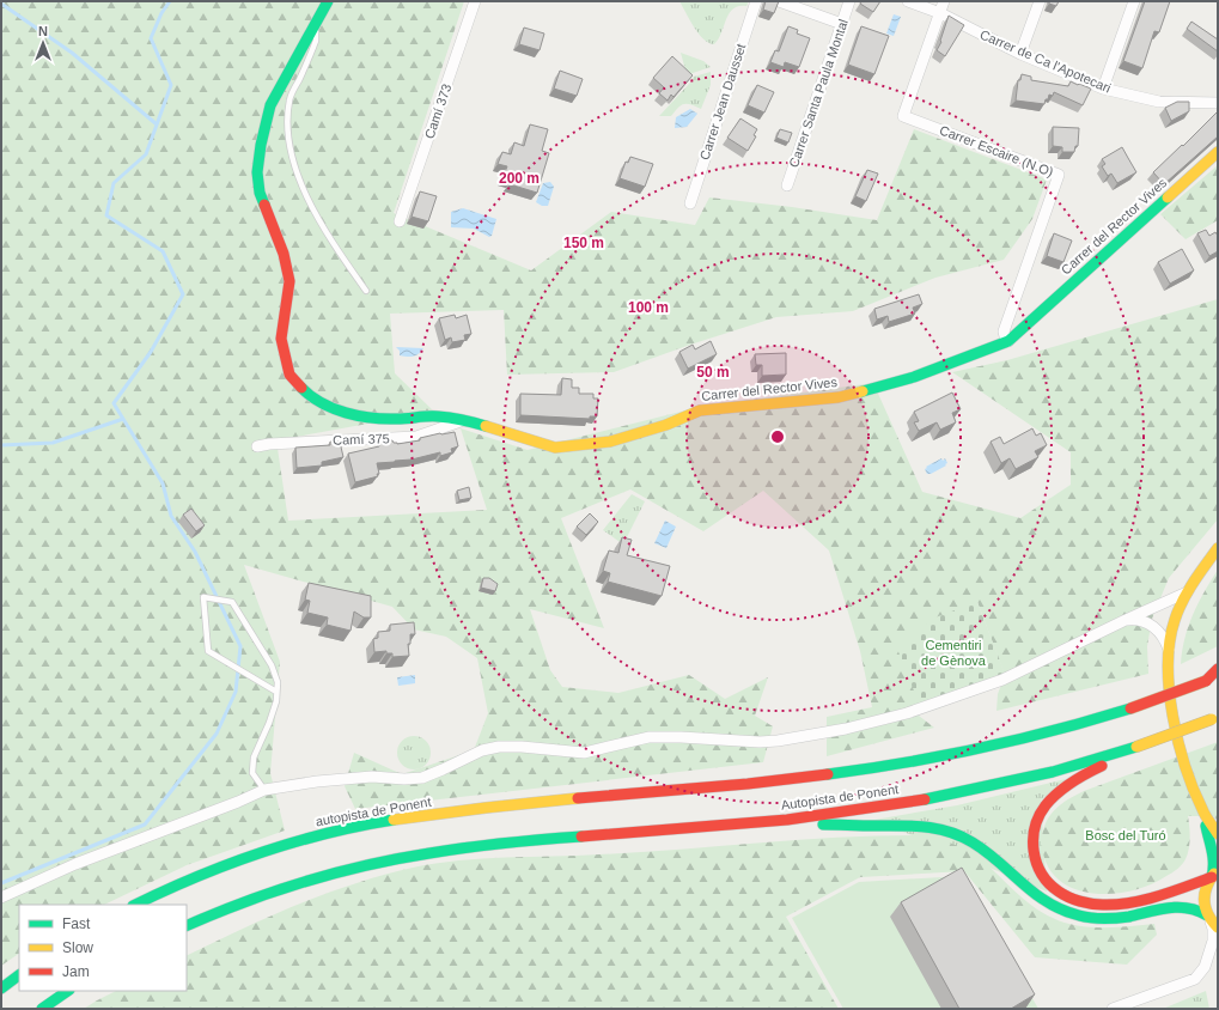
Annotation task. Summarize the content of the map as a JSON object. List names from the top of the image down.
{
  "streets": {
    "main road": ["Carrer del Rector Vives", "Autopista de Ponent", "autopista de Ponent"],
    "street": [
      "Carrer de Ca l'Apotecari",
      "Carrer Santa Paula Montal",
      "Carrer Jean Dausset",
      "Camí 373",
      "Carrer Escaire (N.O)",
      "Camí 375"
    ]
  },
  "crossings": [
    ["Carrer de Ca l'Apotecari", "Carrer Escaire (N.O)"],
    ["Carrer Escaire (N.O)", "Carrer del Rector Vives"],
    ["Carrer del Rector Vives", "Camí 375"],
    ["Autopista de Ponent", "autopista de Ponent"]
  ],
  "parks": ["Cementiri de Gènova", "Bosc del Turó"],
  "legend": ["Fast", "Slow", "Jam"],
  "north": "top",
  "rings": [
    "200 m",
    "150 m",
    "100 m",
    "50 m"
  ]
}
